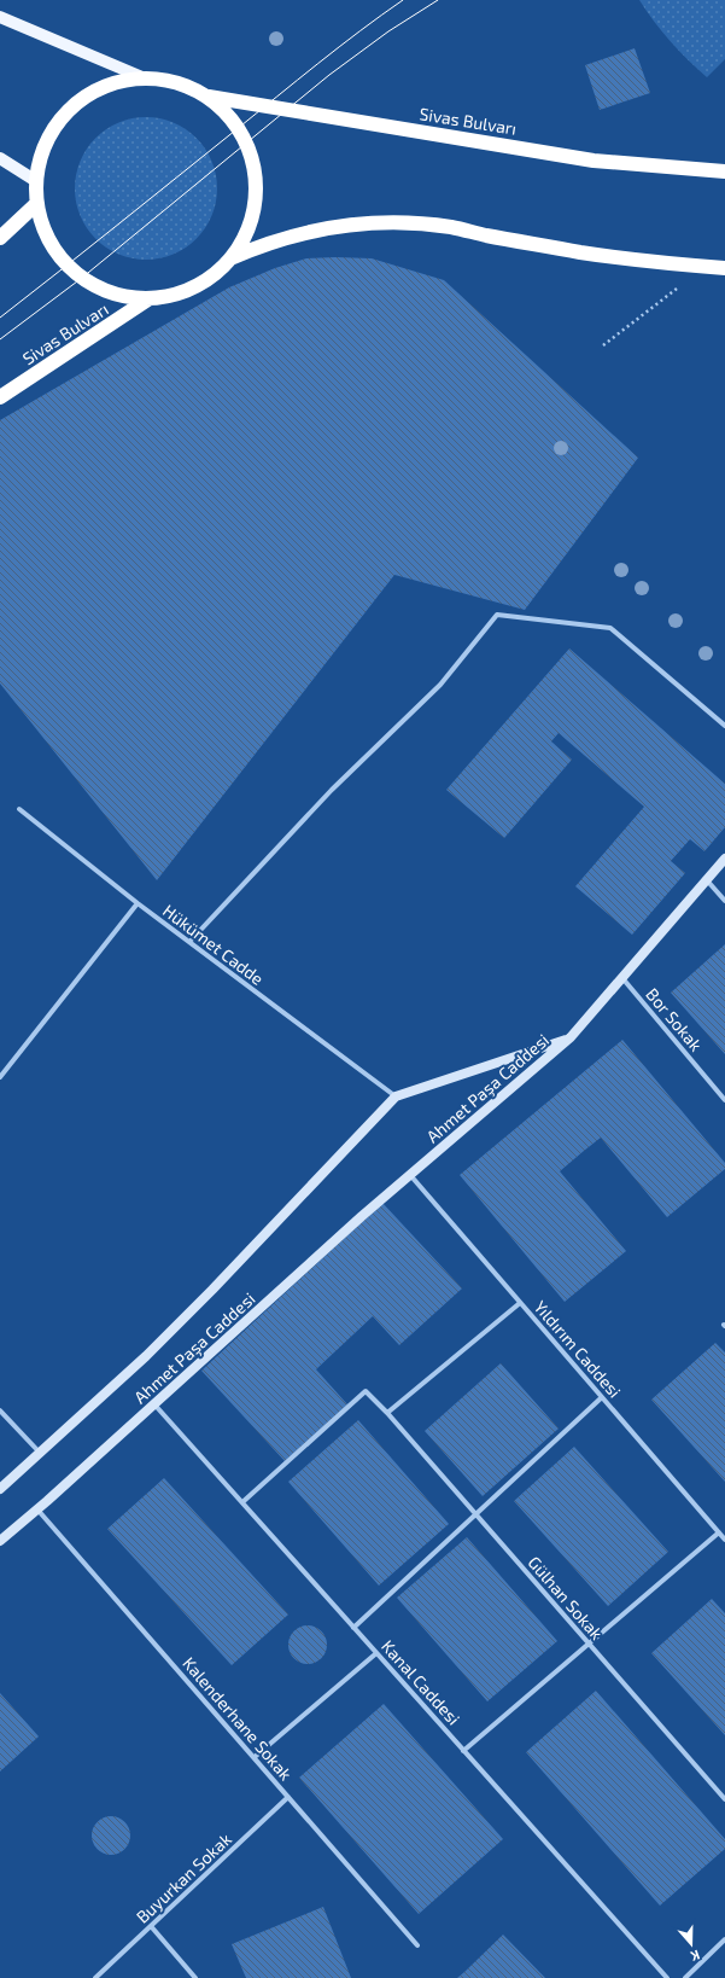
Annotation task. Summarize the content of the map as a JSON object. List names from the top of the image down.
{
  "streets": {
    "highway": ["Sivas Bulvarı"],
    "street": [
      "Hükümet Cadde",
      "Bor Sokak",
      "Ahmet Paşa Caddesi",
      "Yıldırım Caddesi",
      "Gülhan Sokak",
      "Kanal Caddesi",
      "Kalenderhane Sokak",
      "Buyurkan Sokak"
    ]
  },
  "crossings": [
    ["Hükümet Cadde", "Ahmet Paşa Caddesi"],
    ["Ahmet Paşa Caddesi", "Yıldırım Caddesi"],
    ["Ahmet Paşa Caddesi", "Kanal Caddesi"],
    ["Ahmet Paşa Caddesi", "Kalenderhane Sokak"],
    ["Gülhan Sokak", "Kanal Caddesi"],
    ["Kalenderhane Sokak", "Buyurkan Sokak"]
  ],
  "north": "bottom"
}
